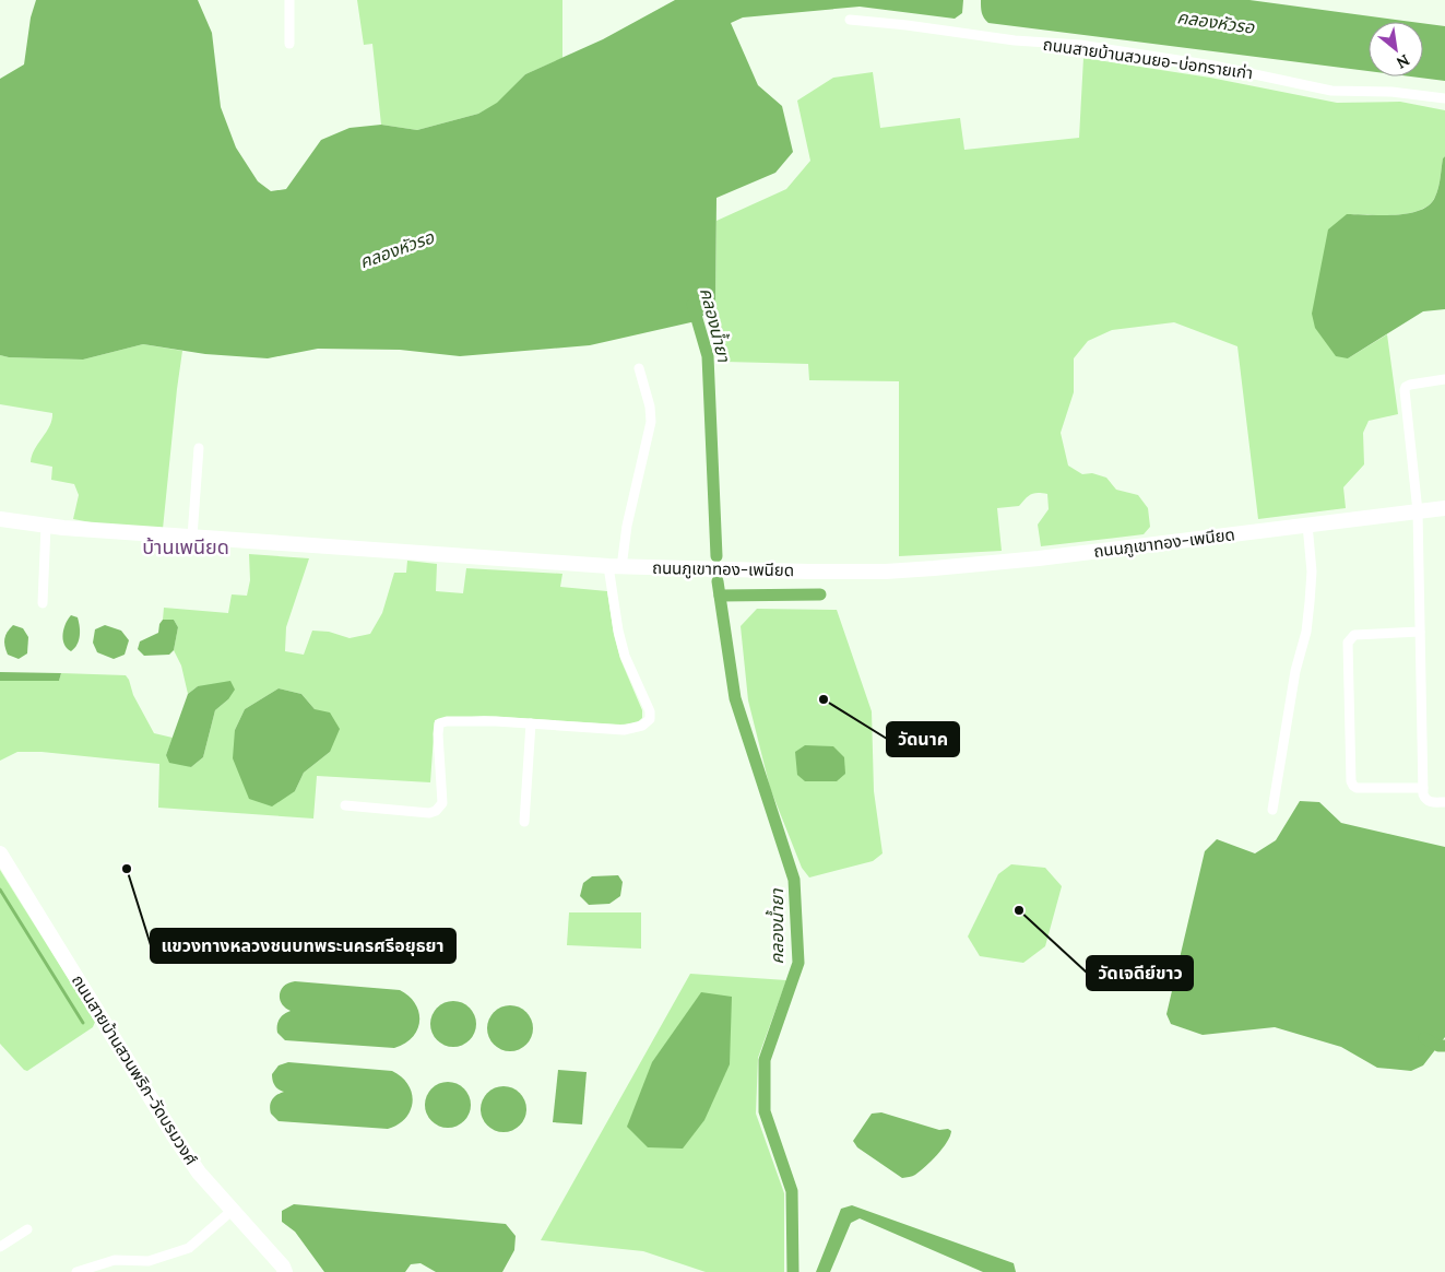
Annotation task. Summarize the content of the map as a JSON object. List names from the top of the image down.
{
  "streets": {
    "main road": ["ถนนภูเขาทอง-เพนียด", "ถนนสายบ้านสวนพริก-วัดบรมวงศ์"],
    "street": ["ถนนสายบ้านสวนยอ-บ่อทรายเก่า"]
  },
  "districts": ["บ้านเพนียด"],
  "water": ["คลองหัวรอ", "คลองน้ำยา"],
  "places": ["วัดนาค", "แขวงทางหลวงชนบทพระนครศรีอยุธยา", "วัดเจดีย์ขาว"],
  "north": "bottom right"
}
